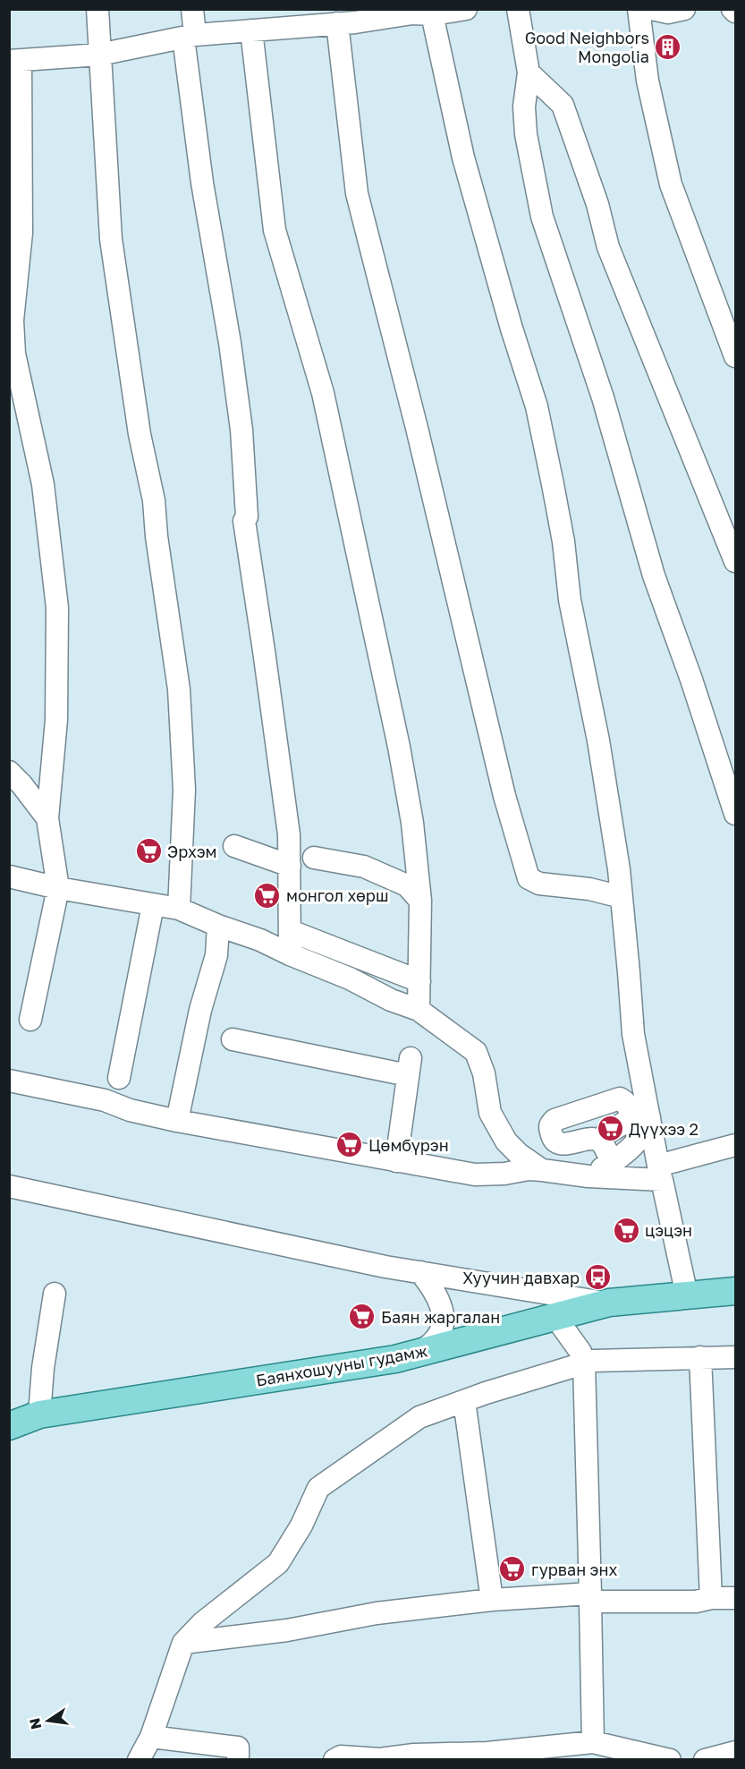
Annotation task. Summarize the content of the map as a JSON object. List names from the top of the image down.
{
  "streets": {
    "main road": ["Баянхошууны гудамж"]
  },
  "places": {
    "building": ["Good Neighbors Mongolia"],
    "supermarket": [
      "Эрхэм",
      "монгол хөрш",
      "Дүүхээ 2",
      "Цөмбүрэн",
      "цэцэн",
      "Баян жаргалан",
      "гурван энх"
    ],
    "bus stop": ["Хуучин давхар"]
  },
  "north": "left"
}
